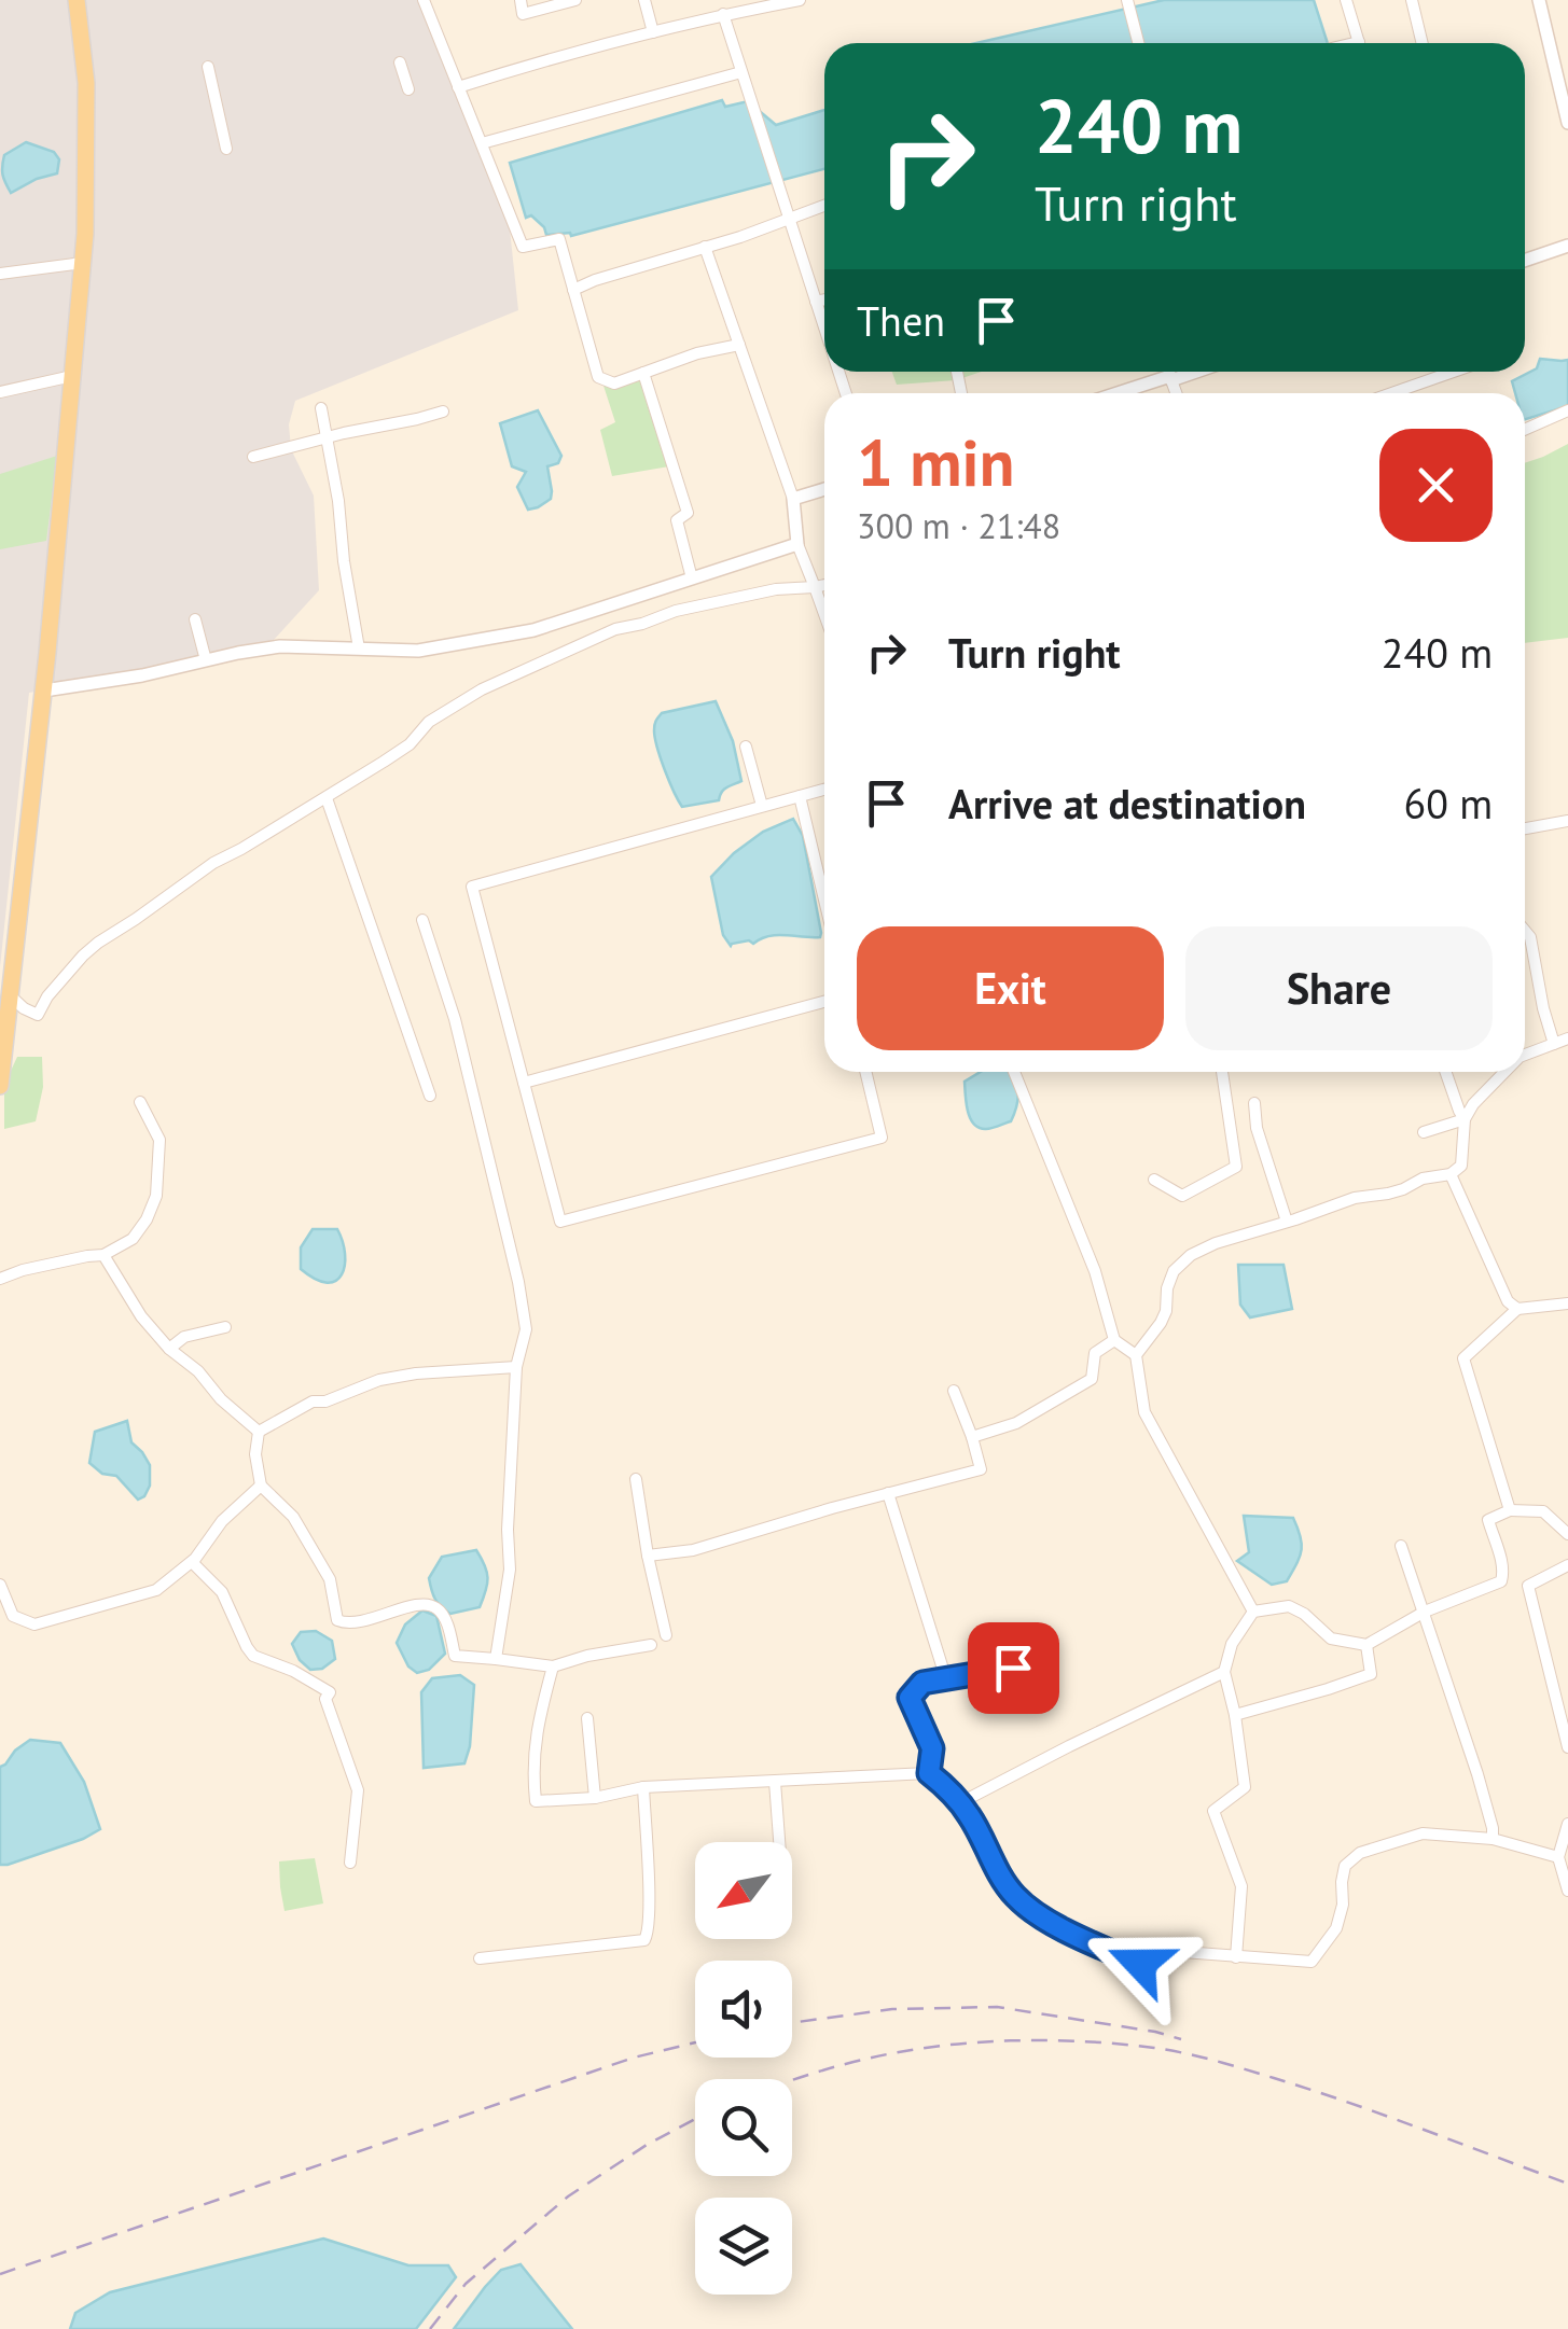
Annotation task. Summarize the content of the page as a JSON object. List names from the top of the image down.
{
  "north": "bottom left",
  "page": {
    "turn": ["240 m", "Turn right"],
    "then": "Then",
    "heading": ["1 min", "300 m · 21:48"],
    "list": [
      {
        "name": "Turn right",
        "value": "240 m"
      },
      {
        "name": "Arrive at destination",
        "value": "60 m"
      }
    ],
    "buttons": ["Exit", "Share"]
  }
}
